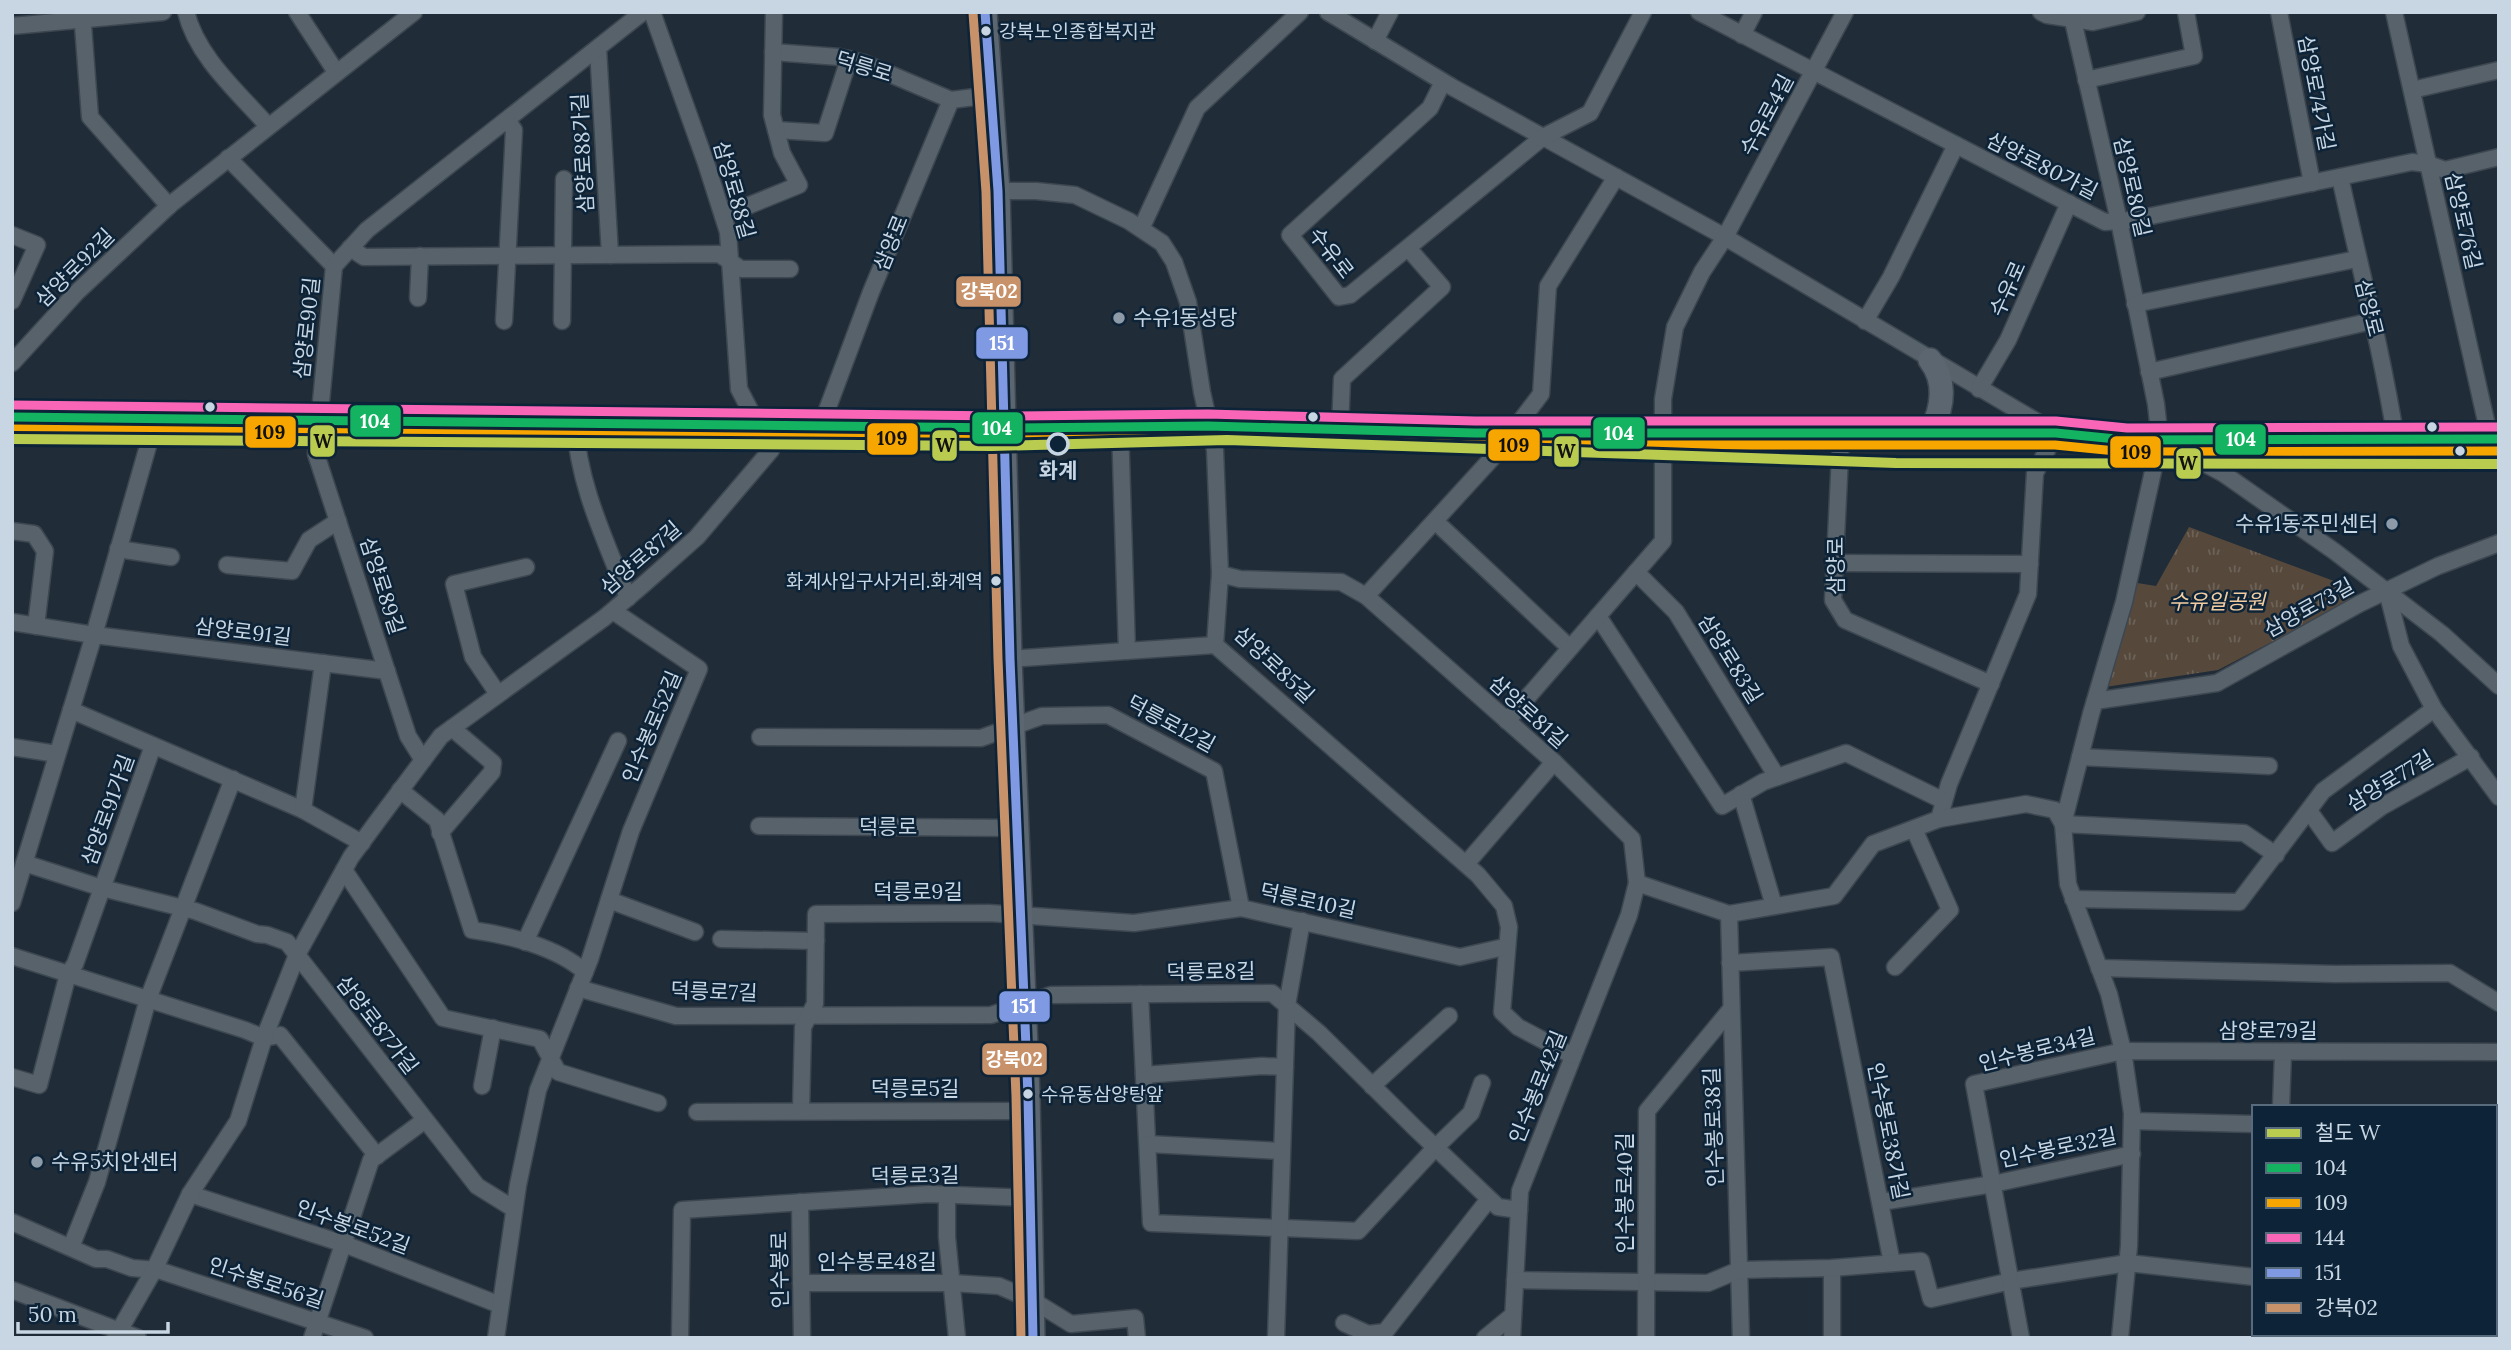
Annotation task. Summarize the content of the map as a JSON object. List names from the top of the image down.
{
  "streets": {
    "street": [
      "덕릉로",
      "삼양로74가길",
      "수유로4길",
      "삼양로88가길",
      "삼양로80가길",
      "삼양로80길",
      "삼양로88길",
      "삼양로76길",
      "삼양로",
      "수유로",
      "삼양로92길",
      "삼양로90길",
      "삼양로87길",
      "삼양로89길",
      "삼양로73길",
      "삼양로91길",
      "삼양로83길",
      "삼양로85길",
      "삼양로81길",
      "덕릉로12길",
      "인수봉로52길",
      "삼양로77길",
      "삼양로91가길",
      "덕릉로9길",
      "덕릉로10길",
      "덕릉로8길",
      "덕릉로7길",
      "삼양로87가길",
      "삼양로79길",
      "인수봉로34길",
      "인수봉로42길",
      "덕릉로5길",
      "인수봉로38길",
      "인수봉로38가길",
      "인수봉로32길",
      "덕릉로3길",
      "인수봉로40길",
      "인수봉로48길",
      "인수봉로",
      "인수봉로56길"
    ]
  },
  "crossings": [
    ["덕릉로", "삼양로"],
    ["삼양로74가길", "삼양로80가길"],
    ["수유로4길", "삼양로80가길"],
    ["삼양로80가길", "삼양로80길"],
    ["삼양로80가길", "삼양로76길"],
    ["삼양로80가길", "삼양로"],
    ["삼양로80가길", "수유로"],
    ["삼양로88길", "삼양로87길"],
    ["삼양로92길", "삼양로90길"],
    ["삼양로90길", "삼양로89길"],
    ["삼양로87길", "삼양로89길"],
    ["삼양로87길", "인수봉로52길"],
    ["삼양로87길", "삼양로91가길"],
    ["삼양로87길", "삼양로87가길"],
    ["삼양로89길", "삼양로91길"],
    ["삼양로73길", "삼양로77길"],
    ["삼양로85길", "삼양로81길"],
    ["삼양로85길", "인수봉로42길"],
    ["삼양로81길", "인수봉로42길"],
    ["덕릉로12길", "덕릉로10길"],
    ["인수봉로52길", "덕릉로7길"],
    ["인수봉로52길", "삼양로87가길"],
    ["덕릉로9길", "덕릉로10길"],
    ["덕릉로8길", "덕릉로7길"],
    ["덕릉로8길", "인수봉로42길"],
    ["삼양로79길", "인수봉로34길"],
    ["삼양로79길", "인수봉로32길"],
    ["인수봉로34길", "인수봉로32길"],
    ["인수봉로42길", "인수봉로40길"],
    ["인수봉로38길", "인수봉로38가길"],
    ["인수봉로38길", "인수봉로40길"],
    ["덕릉로3길", "인수봉로48길"],
    ["덕릉로3길", "인수봉로"],
    ["인수봉로48길", "인수봉로"]
  ],
  "parks": ["수유일공원"],
  "places": [
    "강북노인종합복지관",
    "수유1동성당",
    "화계",
    "수유1동주민센터",
    "화계사입구사거리.화계역",
    "수유동삼양탕앞",
    "수유5치안센터"
  ],
  "lines": [
    "transit line 151",
    "transit line 강북02",
    "transit line 144",
    "transit line 104",
    "transit line 109",
    "rail line W"
  ],
  "legend": [
    "철도 W",
    "104",
    "109",
    "144",
    "151",
    "강북02"
  ],
  "scale_bar": "50 m"
}
